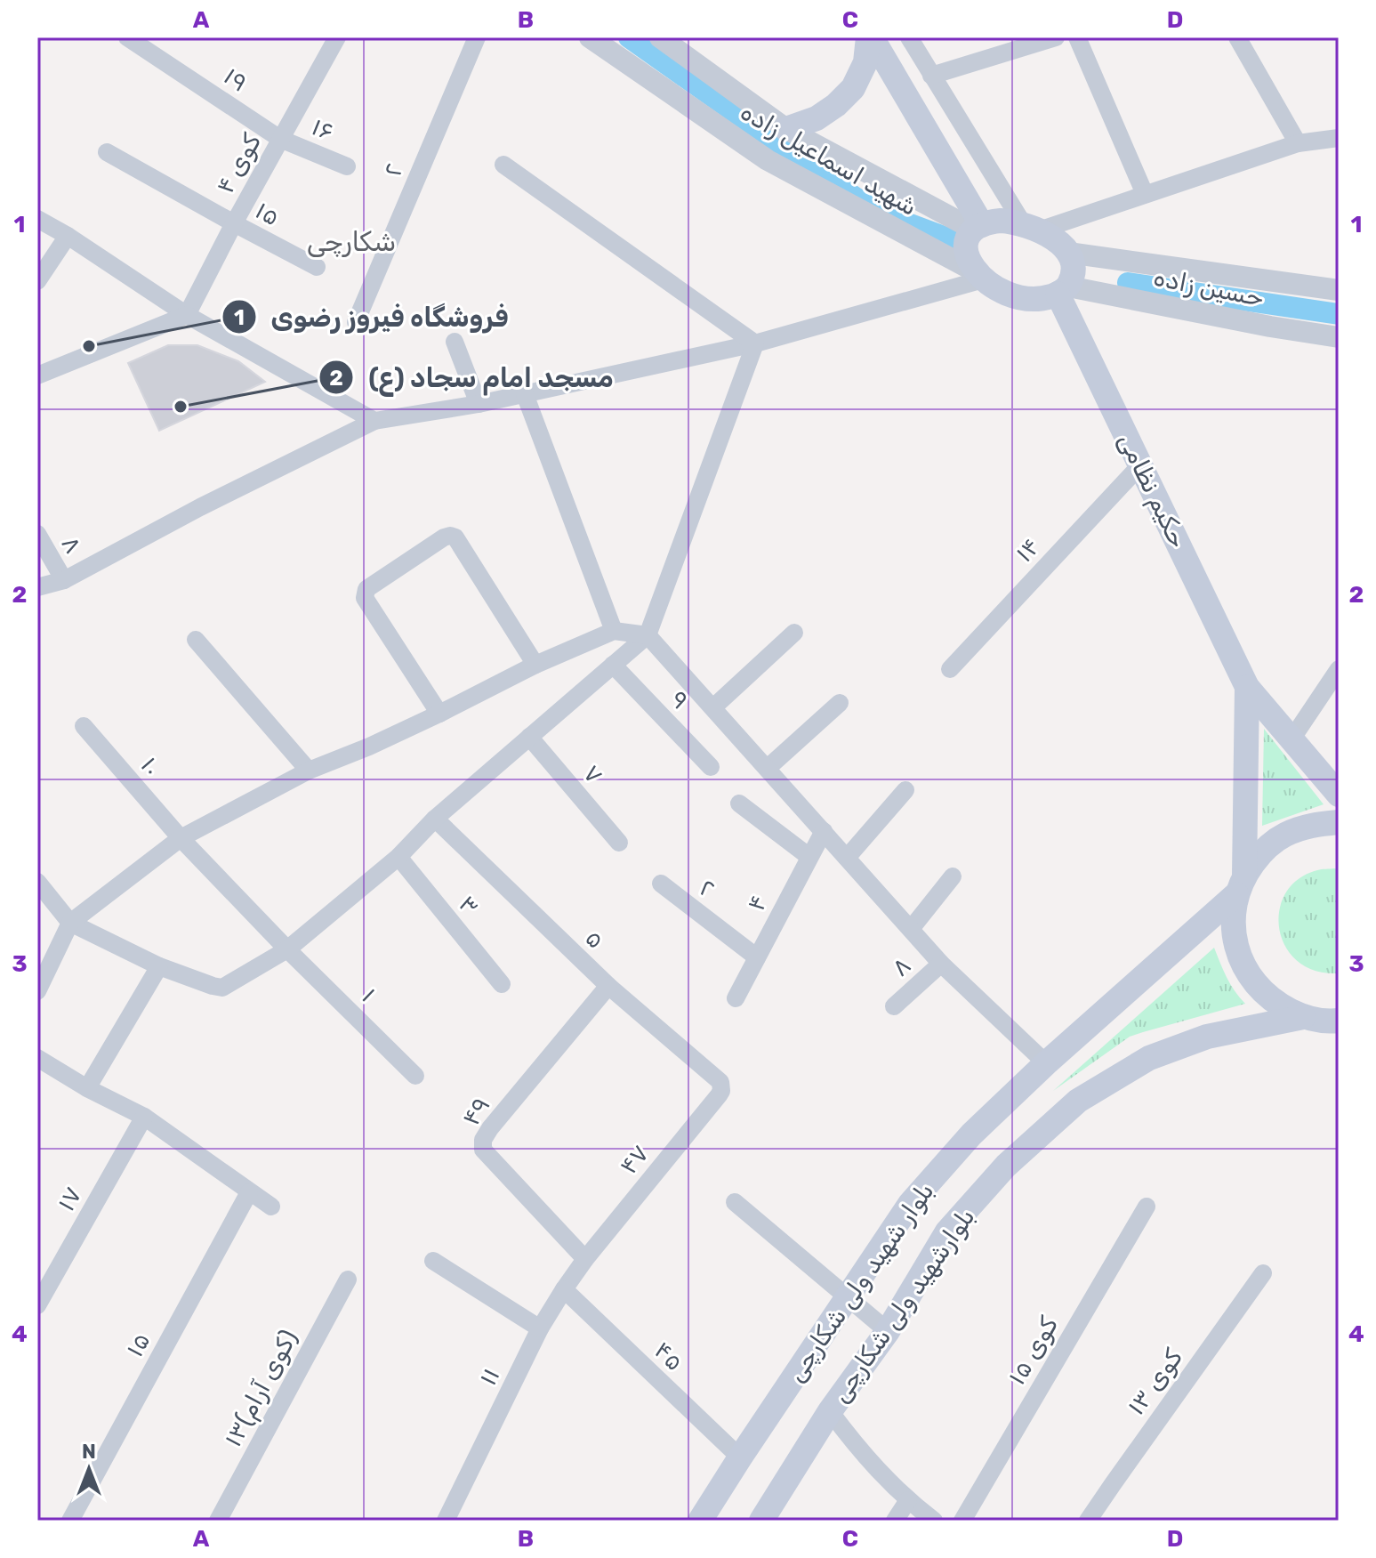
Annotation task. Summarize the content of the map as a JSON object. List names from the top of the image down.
{
  "streets": {
    "main road": ["حکیم نظامی", "بلوار شهید ولی شکارچی", "بلوارشهید ولی شکارچی"],
    "street": [
      "۱۹",
      "۱۶",
      "شهید اسماعیل زاده",
      "کوی ۴",
      "۲",
      "۱۵",
      "حسین زاده",
      "۸",
      "۱۴",
      "۹",
      "۱۰",
      "۷",
      "۴",
      "۳",
      "۵",
      "۱",
      "۴۹",
      "۴۷",
      "۱۷",
      "کوی ۱۵",
      "۴۵",
      "۱۱",
      "کوی ۱۳",
      "۱۳(کوی آرام)"
    ]
  },
  "crossings": [
    ["۱۹", "۱۶"],
    ["۱۹", "کوی ۴"],
    ["۱۶", "کوی ۴"],
    ["شهید اسماعیل زاده", "حسین زاده"],
    ["شهید اسماعیل زاده", "حکیم نظامی"],
    ["کوی ۴", "۱۵"],
    ["۲", "۴"],
    ["حسین زاده", "حکیم نظامی"],
    ["حکیم نظامی", "۱۴"],
    ["حکیم نظامی", "بلوار شهید ولی شکارچی"],
    ["حکیم نظامی", "بلوارشهید ولی شکارچی"],
    ["۱۰", "۱"],
    ["۵", "۴۹"],
    ["۵", "۴۷"],
    ["۴۹", "۴۷"],
    ["۴۹", "۱۱"],
    ["۴۷", "۱۱"],
    ["بلوار شهید ولی شکارچی", "۴۵"],
    ["۴۵", "۱۱"]
  ],
  "districts": ["شکارچی"],
  "places": ["فروشگاه فیروز رضوی", "مسجد امام سجاد (ع)"],
  "north": "top",
  "grid": {
    "columns": [
      "A",
      "B",
      "C",
      "D"
    ],
    "rows": [
      "1",
      "2",
      "3",
      "4"
    ]
  }
}
